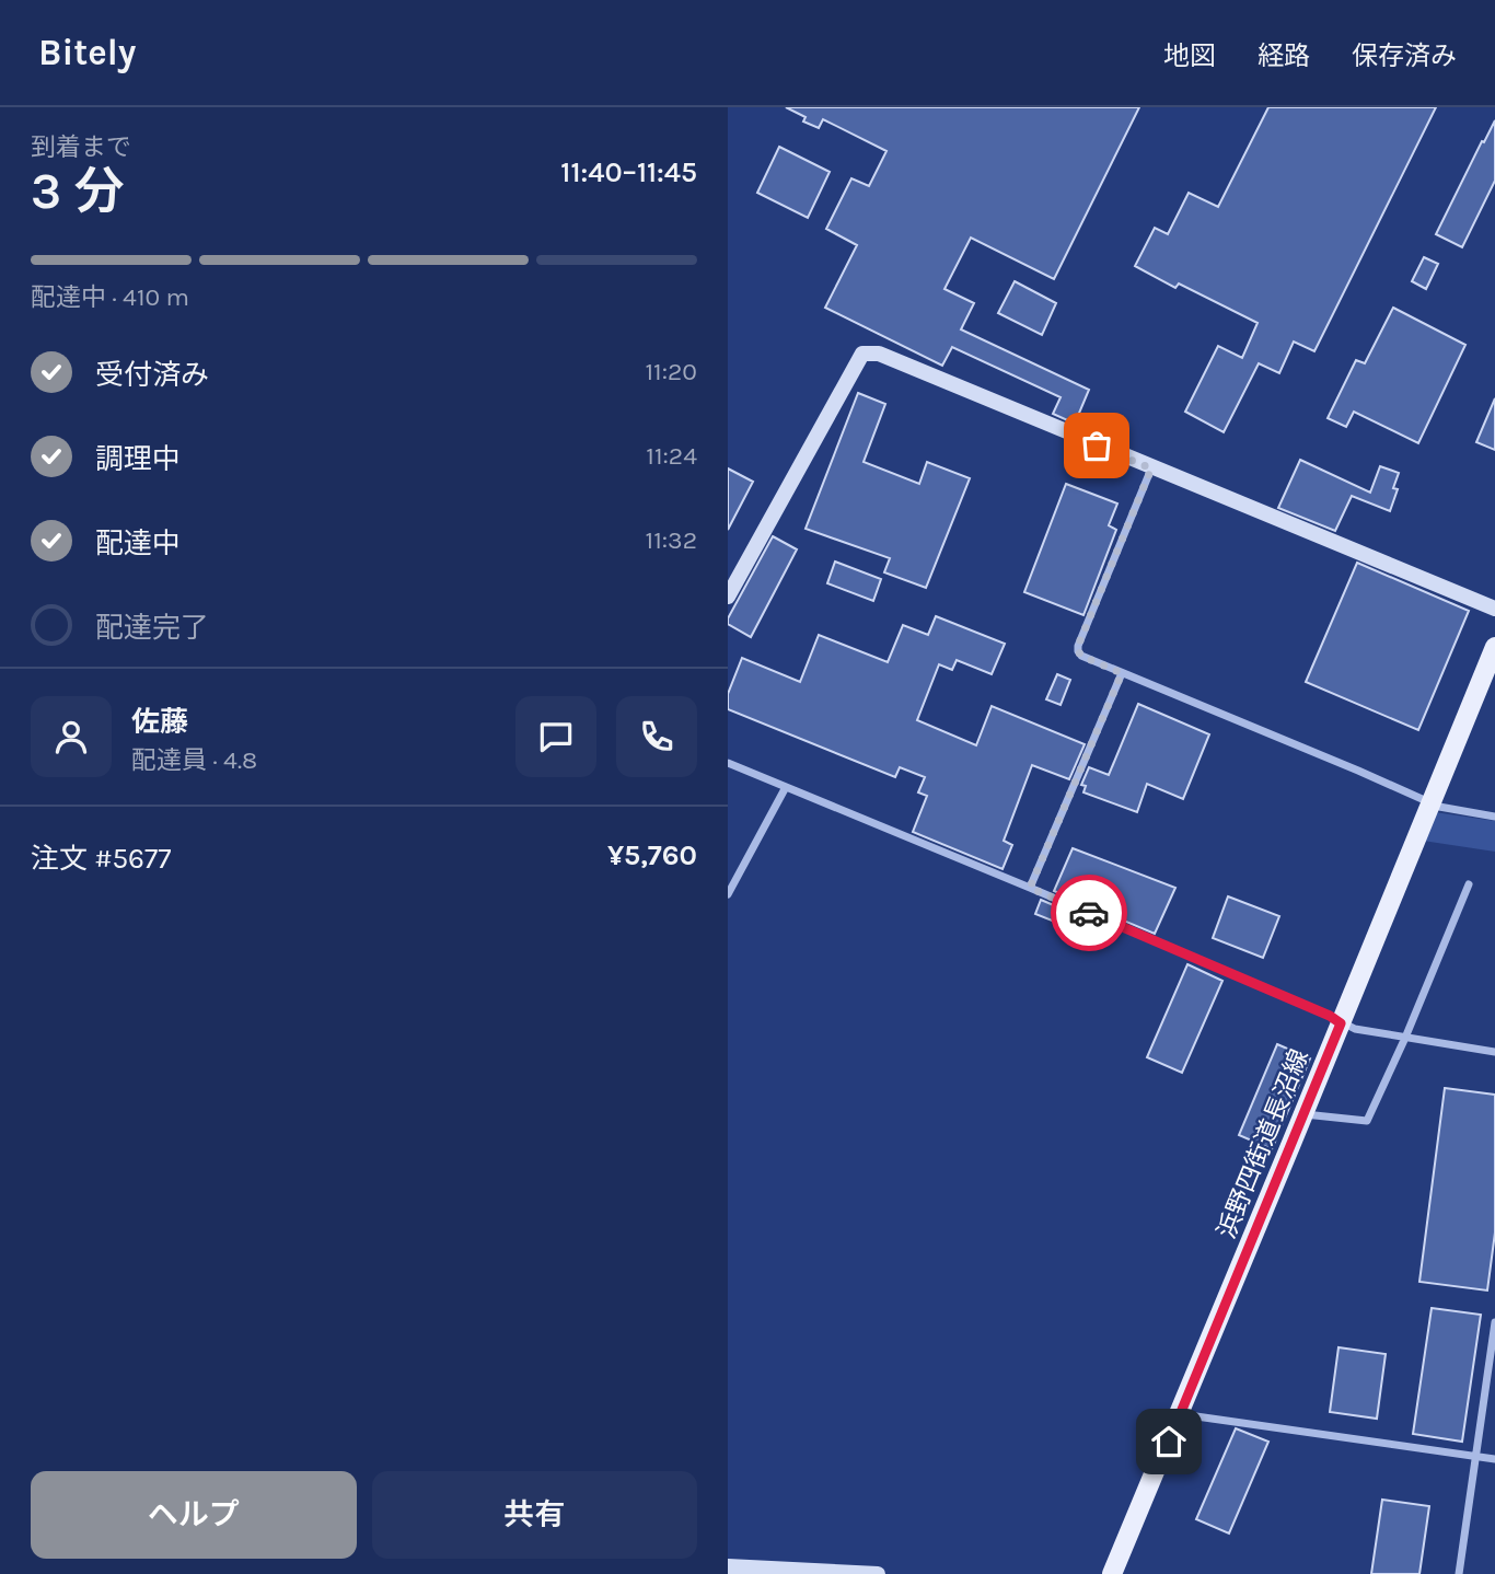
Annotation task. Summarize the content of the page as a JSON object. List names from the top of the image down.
{
  "streets": {
    "main road": ["浜野四街道長沼線"]
  },
  "page": {
    "header": "Bitely",
    "nav": ["地図", "経路", "保存済み"],
    "heading": ["3 分", "到着まで", "11:40–11:45"],
    "panel": [
      "佐藤",
      "配達員 · 4.8",
      "注文 #5677",
      "¥5,760"
    ],
    "bar": "配達中 · 410 m",
    "list": [
      ["受付済み", "11:20"],
      ["調理中", "11:24"],
      ["配達中", "11:32"],
      "配達完了"
    ],
    "buttons": ["ヘルプ", "共有"]
  }
}
